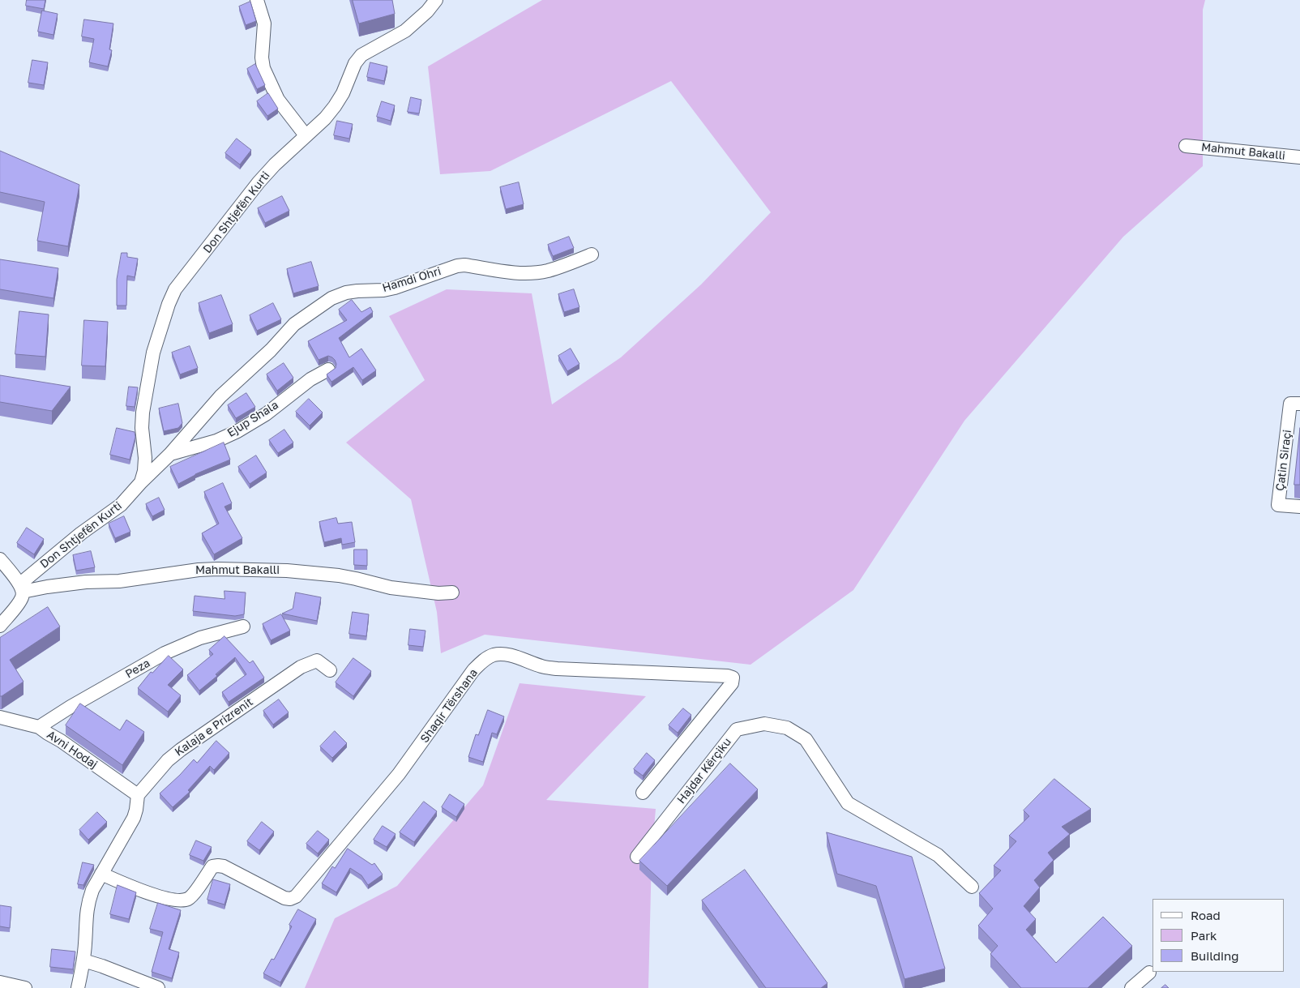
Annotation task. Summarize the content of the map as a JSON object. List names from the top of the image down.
{
  "streets": {
    "street": [
      "Mahmut Bakalli",
      "Don Shtjefën Kurti",
      "Hamdi Ohri",
      "Ejup Shala",
      "Çatin Siraçi",
      "Peza",
      "Shaqir Tërshana",
      "Kalaja e Prizrenit",
      "Avni Hodaj",
      "Hajdar Kërçiku"
    ]
  },
  "crossings": [
    ["Mahmut Bakalli", "Don Shtjefën Kurti"],
    ["Don Shtjefën Kurti", "Hamdi Ohri"],
    ["Don Shtjefën Kurti", "Ejup Shala"],
    ["Hamdi Ohri", "Ejup Shala"],
    ["Peza", "Avni Hodaj"],
    ["Kalaja e Prizrenit", "Avni Hodaj"]
  ],
  "legend": ["Road", "Park", "Building"]
}
